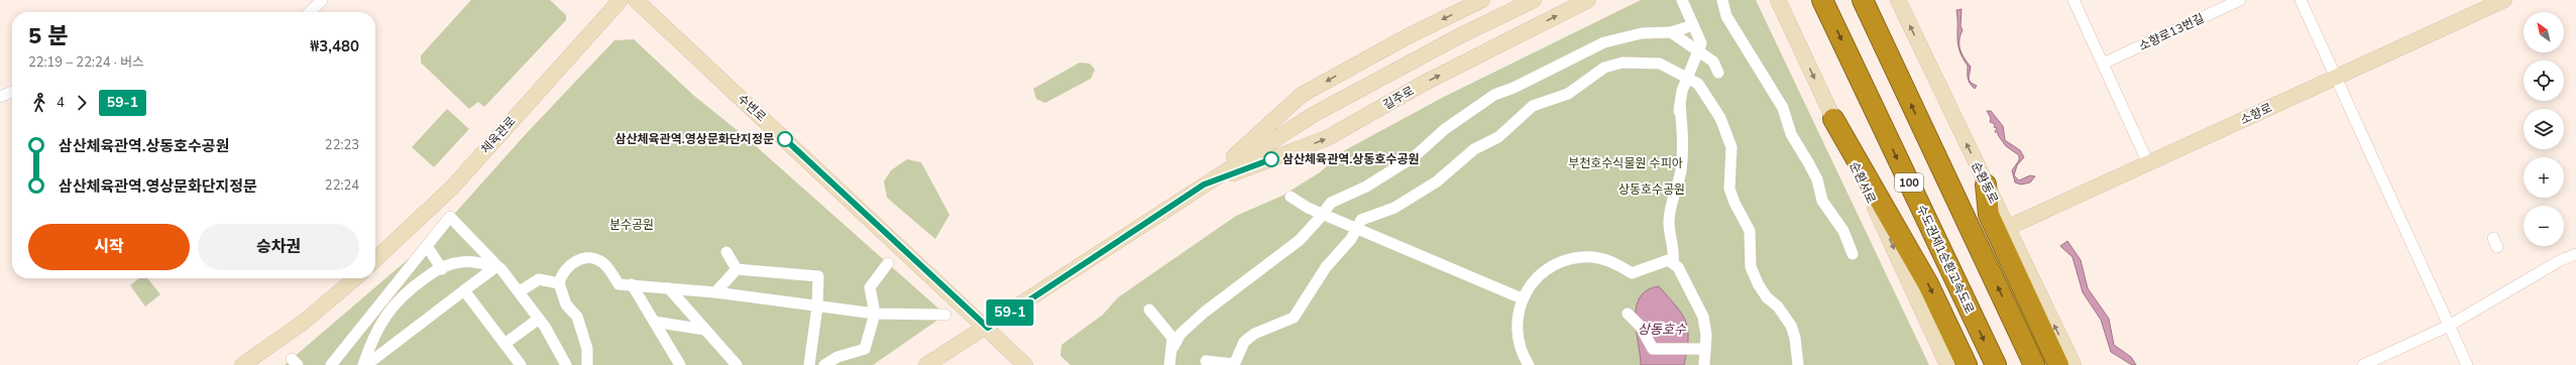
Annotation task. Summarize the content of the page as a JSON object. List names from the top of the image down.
{
  "streets": {
    "highway": ["100", "수도권제1순환고속도로"],
    "street": [
      "소향로13번길",
      "길주로",
      "수변로",
      "소향로",
      "체육관로",
      "순환서로",
      "순환동로"
    ]
  },
  "crossings": [
    ["길주로", "수변로"],
    ["소향로", "순환동로"]
  ],
  "one_way": ["순환동로"],
  "water": ["상동호수"],
  "parks": ["부천호수식물원 수피아", "상동호수공원", "분수공원"],
  "places": ["삼산체육관역.영상문화단지정문", "삼산체육관역.상동호수공원"],
  "lines": ["bus line 59-1"],
  "north": "top left",
  "page": {
    "on_map": "59-1",
    "map_buttons": ["+", "−"],
    "heading": ["5 분", "22:19 – 22:24 · 버스", "₩3,480"],
    "legs": ["4", "59-1"],
    "list": [
      {
        "name": "삼산체육관역.상동호수공원",
        "value": "22:23"
      },
      {
        "name": "삼산체육관역.영상문화단지정문",
        "value": "22:24"
      }
    ],
    "buttons": ["시작", "승차권"]
  }
}
